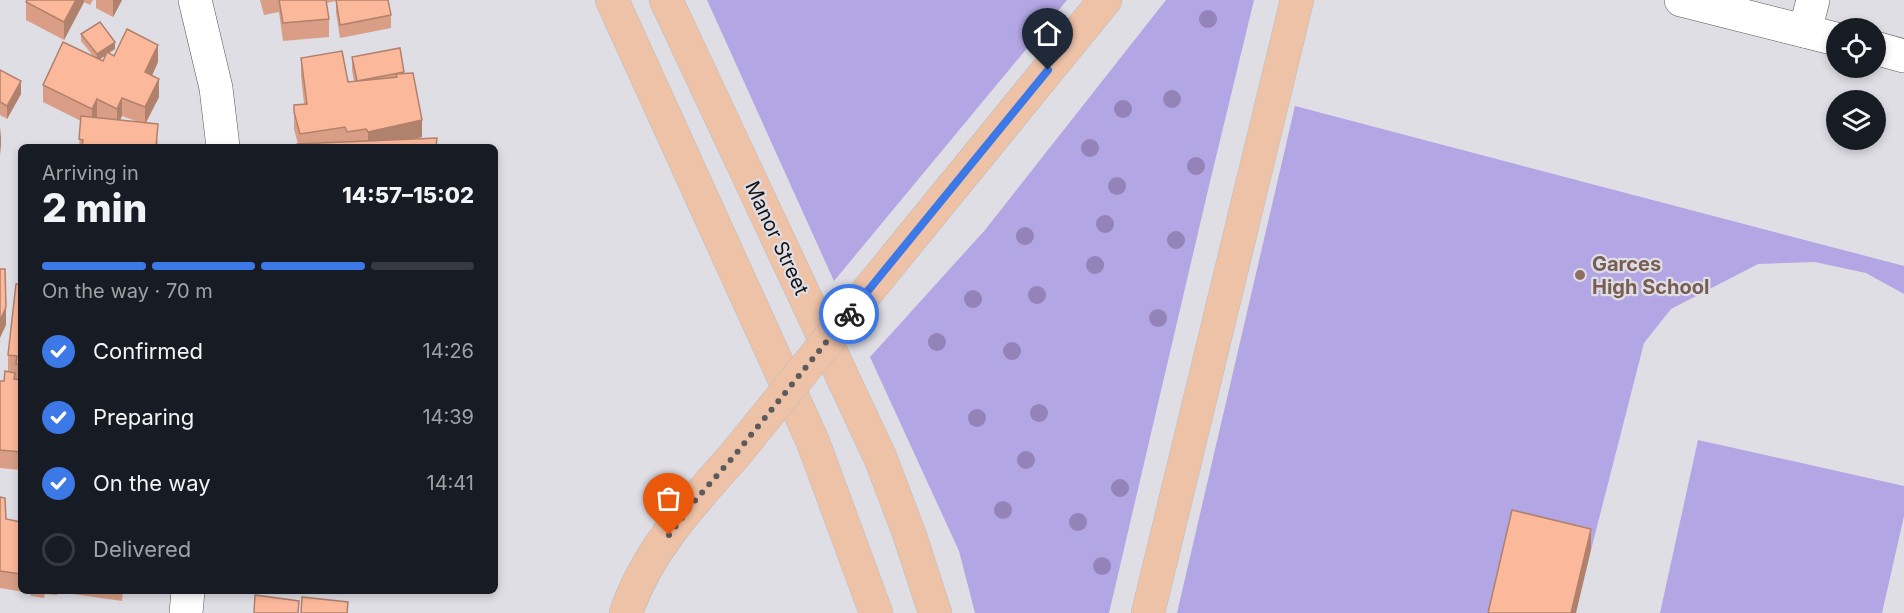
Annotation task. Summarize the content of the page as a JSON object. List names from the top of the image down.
{
  "streets": {
    "main road": ["Manor Street"]
  },
  "places": ["Garces High School"],
  "page": {
    "heading": ["2 min", "Arriving in", "14:57–15:02"],
    "bar": "On the way · 70 m",
    "list": [
      ["Confirmed", "14:26"],
      ["Preparing", "14:39"],
      ["On the way", "14:41"],
      "Delivered"
    ]
  }
}
